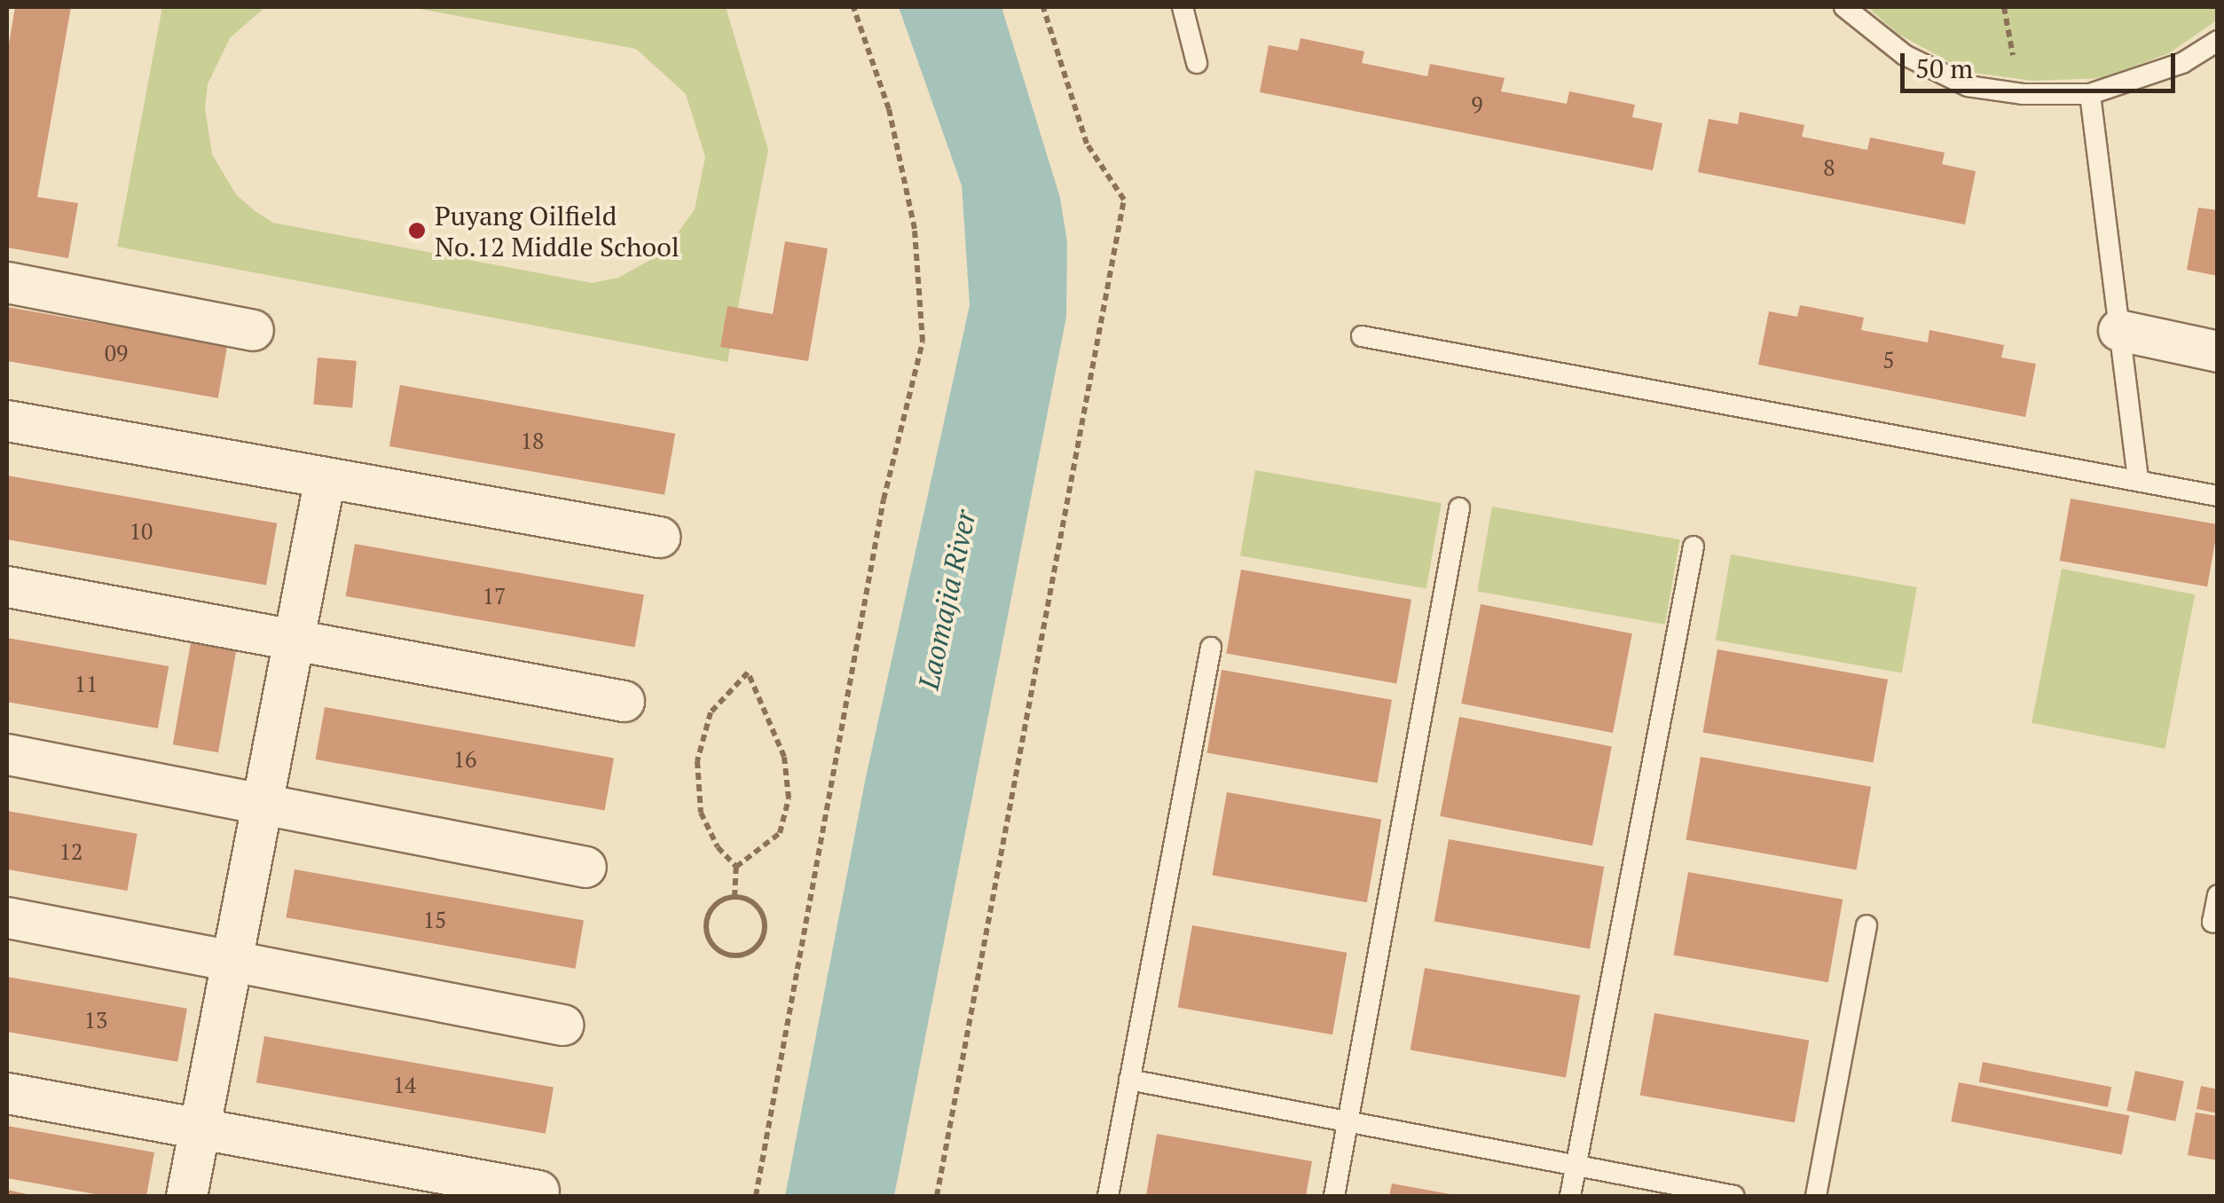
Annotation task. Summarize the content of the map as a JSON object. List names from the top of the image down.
{
  "water": ["Laomajia River"],
  "places": ["Puyang Oilfield No.12 Middle School"],
  "house_numbers": [
    "9",
    "8",
    "09",
    "5",
    "18",
    "10",
    "17",
    "11",
    "16",
    "12",
    "15",
    "13",
    "14"
  ],
  "scale_bar": "50 m"
}
